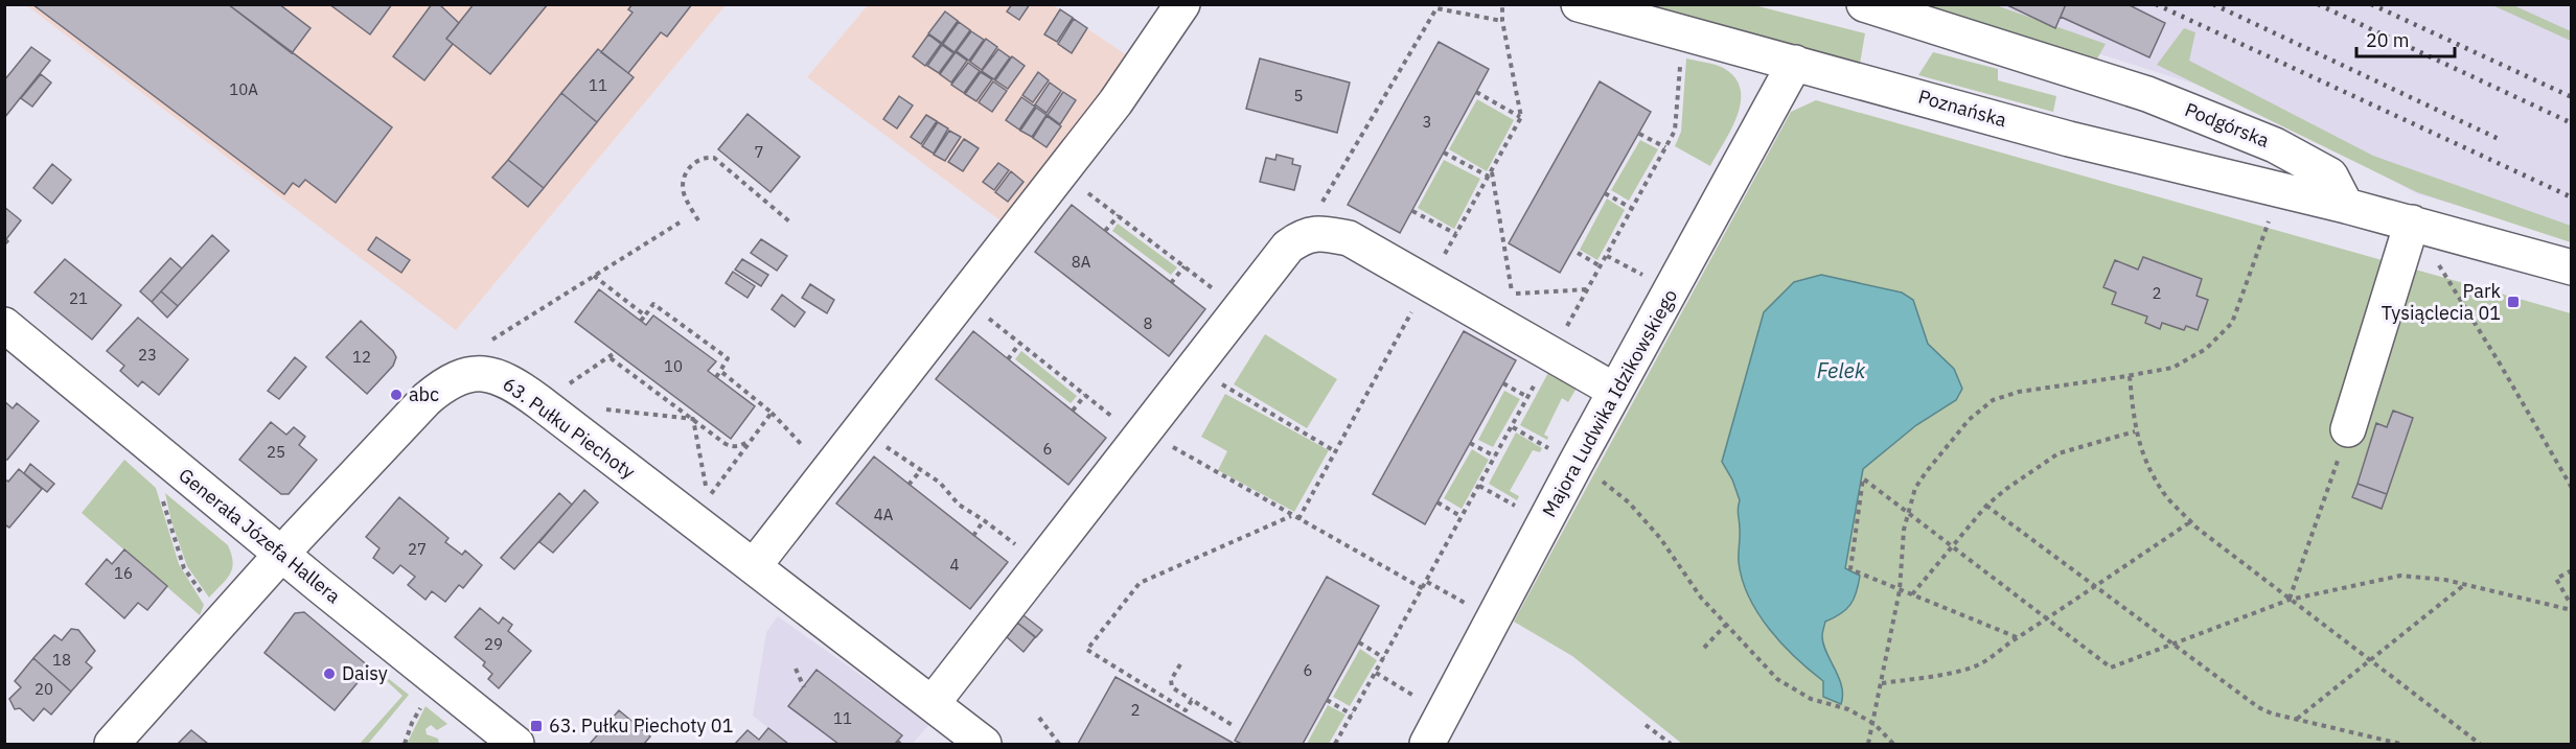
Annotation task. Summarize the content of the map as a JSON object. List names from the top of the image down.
{
  "streets": {
    "street": [
      "Poznańska",
      "Podgórska",
      "Majora Ludwika Idzikowskiego",
      "63. Pułku Piechoty",
      "Generała Józefa Hallera"
    ]
  },
  "crossings": [
    ["Poznańska", "Podgórska"],
    ["Poznańska", "Majora Ludwika Idzikowskiego"],
    ["63. Pułku Piechoty", "Generała Józefa Hallera"]
  ],
  "water": ["Felek"],
  "places": {
    "transit": ["Park Tysiąclecia 01", "63. Pułku Piechoty 01"],
    "other": ["abc", "Daisy"]
  },
  "house_numbers": [
    "11",
    "10A",
    "5",
    "3",
    "7",
    "8A",
    "2",
    "21",
    "8",
    "23",
    "12",
    "10",
    "6",
    "25",
    "4A",
    "27",
    "4",
    "16",
    "29",
    "18",
    "6",
    "20",
    "2",
    "11"
  ],
  "scale_bar": "20 m"
}
